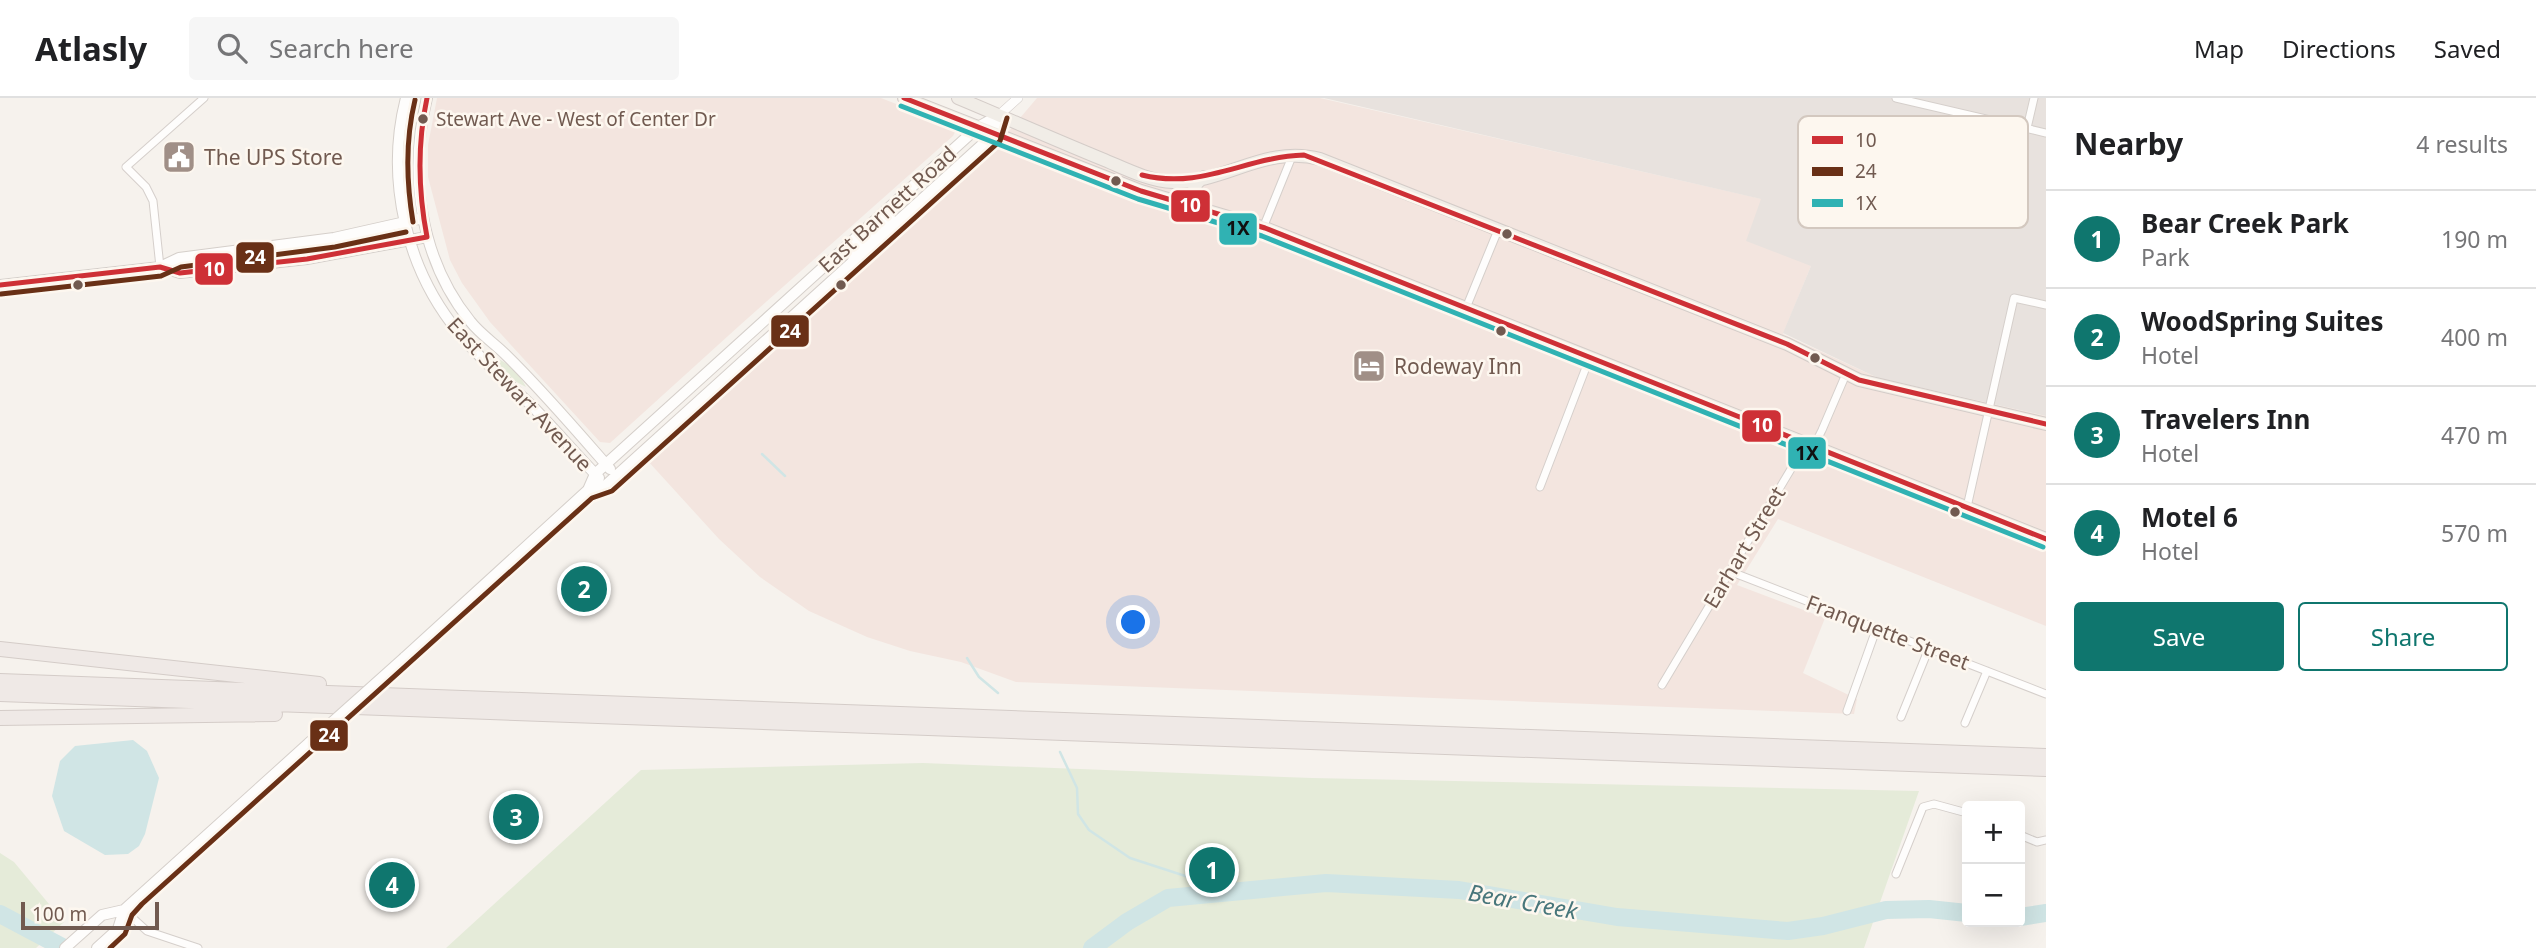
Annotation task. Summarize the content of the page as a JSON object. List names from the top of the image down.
{
  "streets": {
    "main road": ["East Barnett Road", "East Stewart Avenue"],
    "street": ["Earhart Street", "Franquette Street"]
  },
  "crossings": [
    ["East Barnett Road", "East Stewart Avenue"],
    ["Earhart Street", "Franquette Street"]
  ],
  "water": ["Bear Creek"],
  "places": {
    "other": ["Stewart Ave - West of Center Dr"],
    "public building": ["The UPS Store"],
    "hotel": ["Rodeway Inn"]
  },
  "lines": ["transit line 10", "transit line 24", "transit line 1X"],
  "legend": ["10", "24", "1X"],
  "scale_bar": "100 m",
  "page": {
    "header": "Atlasly",
    "search": "Search here",
    "nav": ["Map", "Directions", "Saved"],
    "heading": ["Nearby", "4 results"],
    "list": [
      {
        "mark": "1",
        "name": "Bear Creek Park",
        "note": "Park",
        "value": "190 m"
      },
      {
        "mark": "2",
        "name": "WoodSpring Suites",
        "note": "Hotel",
        "value": "400 m"
      },
      {
        "mark": "3",
        "name": "Travelers Inn",
        "note": "Hotel",
        "value": "470 m"
      },
      {
        "mark": "4",
        "name": "Motel 6",
        "note": "Hotel",
        "value": "570 m"
      }
    ],
    "pins": [
      "2",
      "3",
      "1",
      "4"
    ],
    "buttons": ["Save", "Share"],
    "map_buttons": ["+", "−"],
    "scale": "100 m"
  }
}
